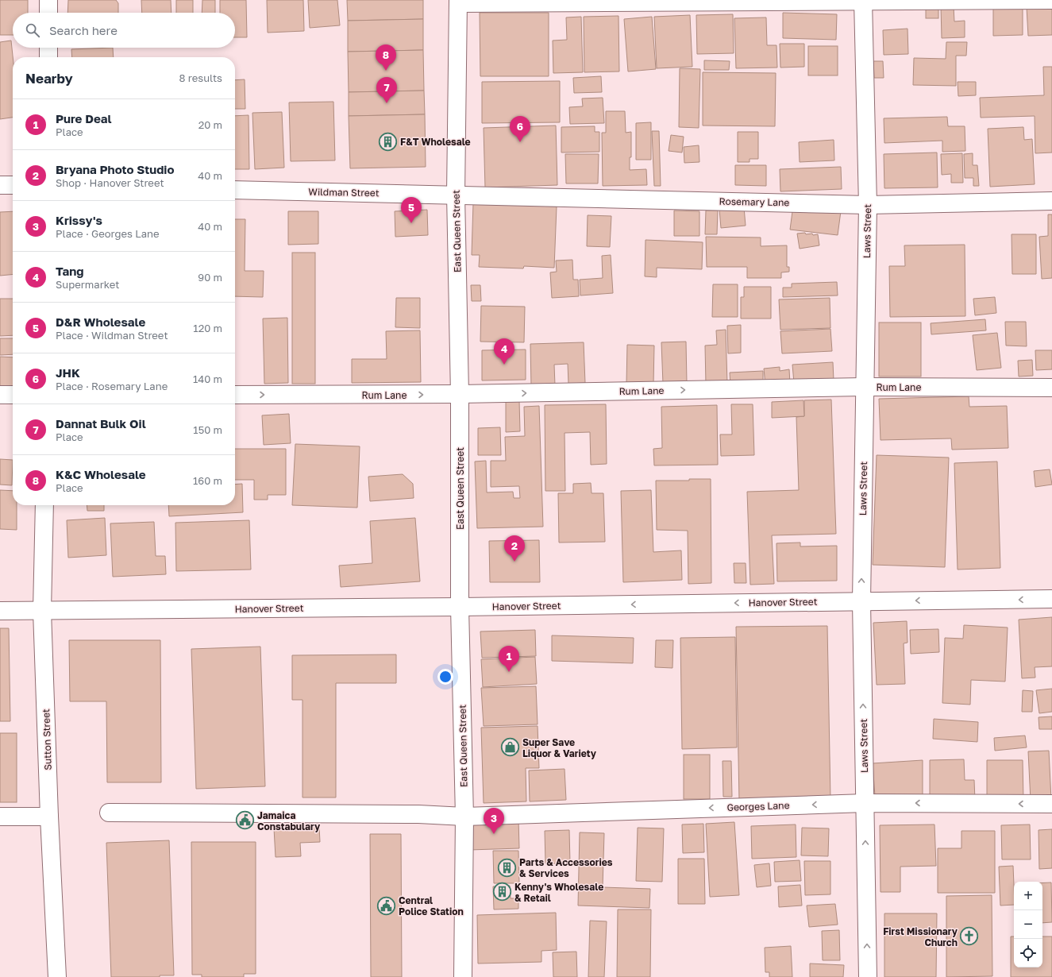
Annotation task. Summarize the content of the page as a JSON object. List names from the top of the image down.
{
  "streets": {
    "street": [
      "Wildman Street",
      "Rosemary Lane",
      "East Queen Street",
      "Laws Street",
      "Rum Lane",
      "Hanover Street",
      "Sutton Street",
      "Georges Lane"
    ]
  },
  "crossings": [
    ["Wildman Street", "Rosemary Lane"],
    ["Wildman Street", "East Queen Street"],
    ["Rosemary Lane", "East Queen Street"],
    ["Rosemary Lane", "Laws Street"],
    ["East Queen Street", "Rum Lane"],
    ["East Queen Street", "Hanover Street"],
    ["East Queen Street", "Georges Lane"],
    ["Laws Street", "Rum Lane"],
    ["Laws Street", "Hanover Street"],
    ["Laws Street", "Georges Lane"],
    ["Hanover Street", "Sutton Street"]
  ],
  "one_way": [
    "Laws Street",
    "Rum Lane",
    "Hanover Street",
    "Georges Lane"
  ],
  "places": {
    "building": ["F&T Wholesale", "Parts & Accessories & Services", "Kenny's Wholesale & Retail"],
    "shop": ["Super Save Liquor & Variety"],
    "public building": ["Jamaica Constabulary", "Central Police Station"],
    "church": ["First Missionary Church"]
  },
  "page": {
    "search": "Search here",
    "pins": [
      "8",
      "7",
      "6",
      "5",
      "4",
      "2",
      "1",
      "3"
    ],
    "heading": ["Nearby", "8 results"],
    "list": [
      {
        "mark": "1",
        "name": "Pure Deal",
        "note": "Place",
        "value": "20 m"
      },
      {
        "mark": "2",
        "name": "Bryana Photo Studio",
        "note": "Shop · Hanover Street",
        "value": "40 m"
      },
      {
        "mark": "3",
        "name": "Krissy's",
        "note": "Place · Georges Lane",
        "value": "40 m"
      },
      {
        "mark": "4",
        "name": "Tang",
        "note": "Supermarket",
        "value": "90 m"
      },
      {
        "mark": "5",
        "name": "D&R Wholesale",
        "note": "Place · Wildman Street",
        "value": "120 m"
      },
      {
        "mark": "6",
        "name": "JHK",
        "note": "Place · Rosemary Lane",
        "value": "140 m"
      },
      {
        "mark": "7",
        "name": "Dannat Bulk Oil",
        "note": "Place",
        "value": "150 m"
      },
      {
        "mark": "8",
        "name": "K&C Wholesale",
        "note": "Place",
        "value": "160 m"
      }
    ],
    "map_buttons": ["+", "−"]
  }
}
